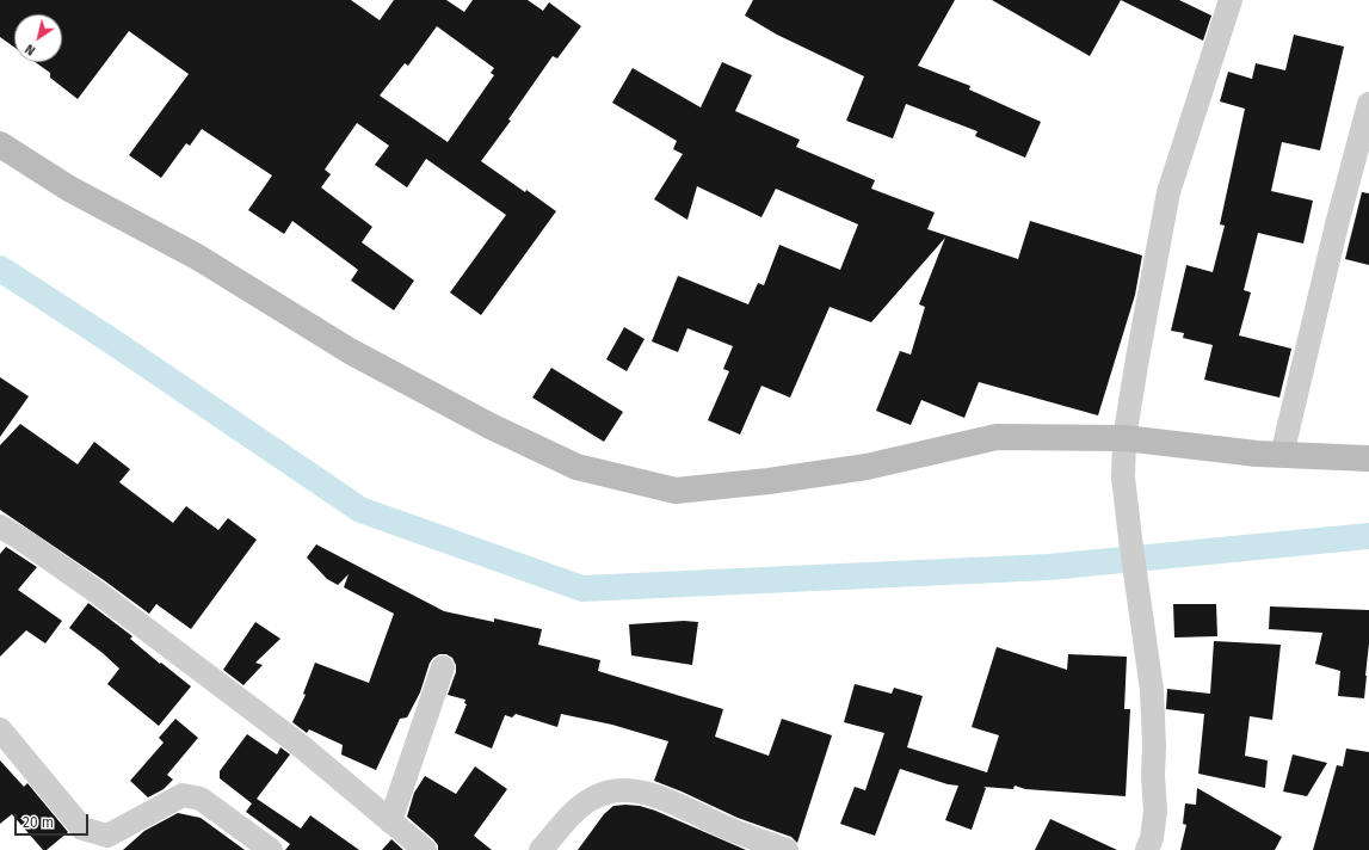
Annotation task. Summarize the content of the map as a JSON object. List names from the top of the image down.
{
  "scale_bar": "20 m",
  "north": "bottom left"
}
